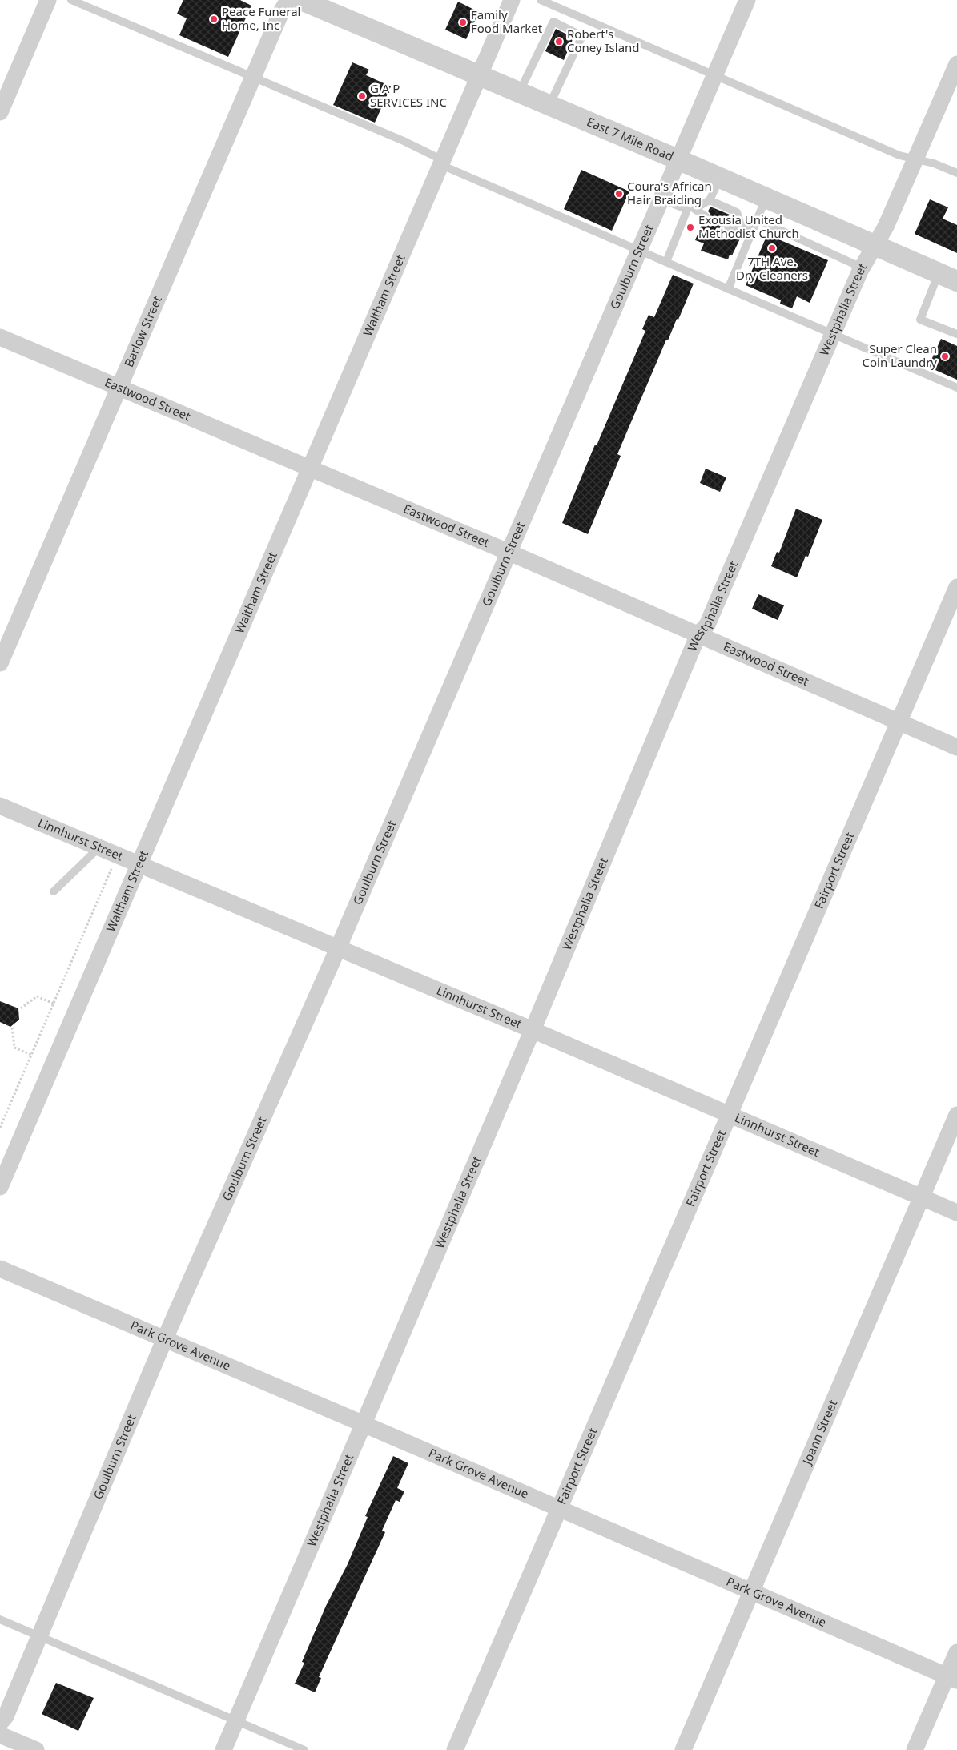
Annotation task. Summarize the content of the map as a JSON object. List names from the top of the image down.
{
  "streets": {
    "street": [
      "East 7 Mile Road",
      "Goulburn Street",
      "Waltham Street",
      "Westphalia Street",
      "Barlow Street",
      "Eastwood Street",
      "Linnhurst Street",
      "Fairport Street",
      "Park Grove Avenue",
      "Joann Street"
    ]
  },
  "crossings": [
    ["East 7 Mile Road", "Goulburn Street"],
    ["East 7 Mile Road", "Waltham Street"],
    ["East 7 Mile Road", "Westphalia Street"],
    ["Goulburn Street", "Eastwood Street"],
    ["Goulburn Street", "Linnhurst Street"],
    ["Goulburn Street", "Park Grove Avenue"],
    ["Waltham Street", "Eastwood Street"],
    ["Waltham Street", "Linnhurst Street"],
    ["Westphalia Street", "Eastwood Street"],
    ["Westphalia Street", "Linnhurst Street"],
    ["Westphalia Street", "Park Grove Avenue"],
    ["Barlow Street", "Eastwood Street"],
    ["Eastwood Street", "Fairport Street"],
    ["Linnhurst Street", "Fairport Street"],
    ["Linnhurst Street", "Joann Street"],
    ["Fairport Street", "Park Grove Avenue"],
    ["Park Grove Avenue", "Joann Street"]
  ],
  "places": [
    "Peace Funeral Home, Inc",
    "Family Food Market",
    "Robert's Coney Island",
    "G A P SERVICES INC",
    "Coura's African Hair Braiding",
    "Exousia United Methodist Church",
    "7TH Ave. Dry Cleaners",
    "Super Clean Coin Laundry"
  ]
}
